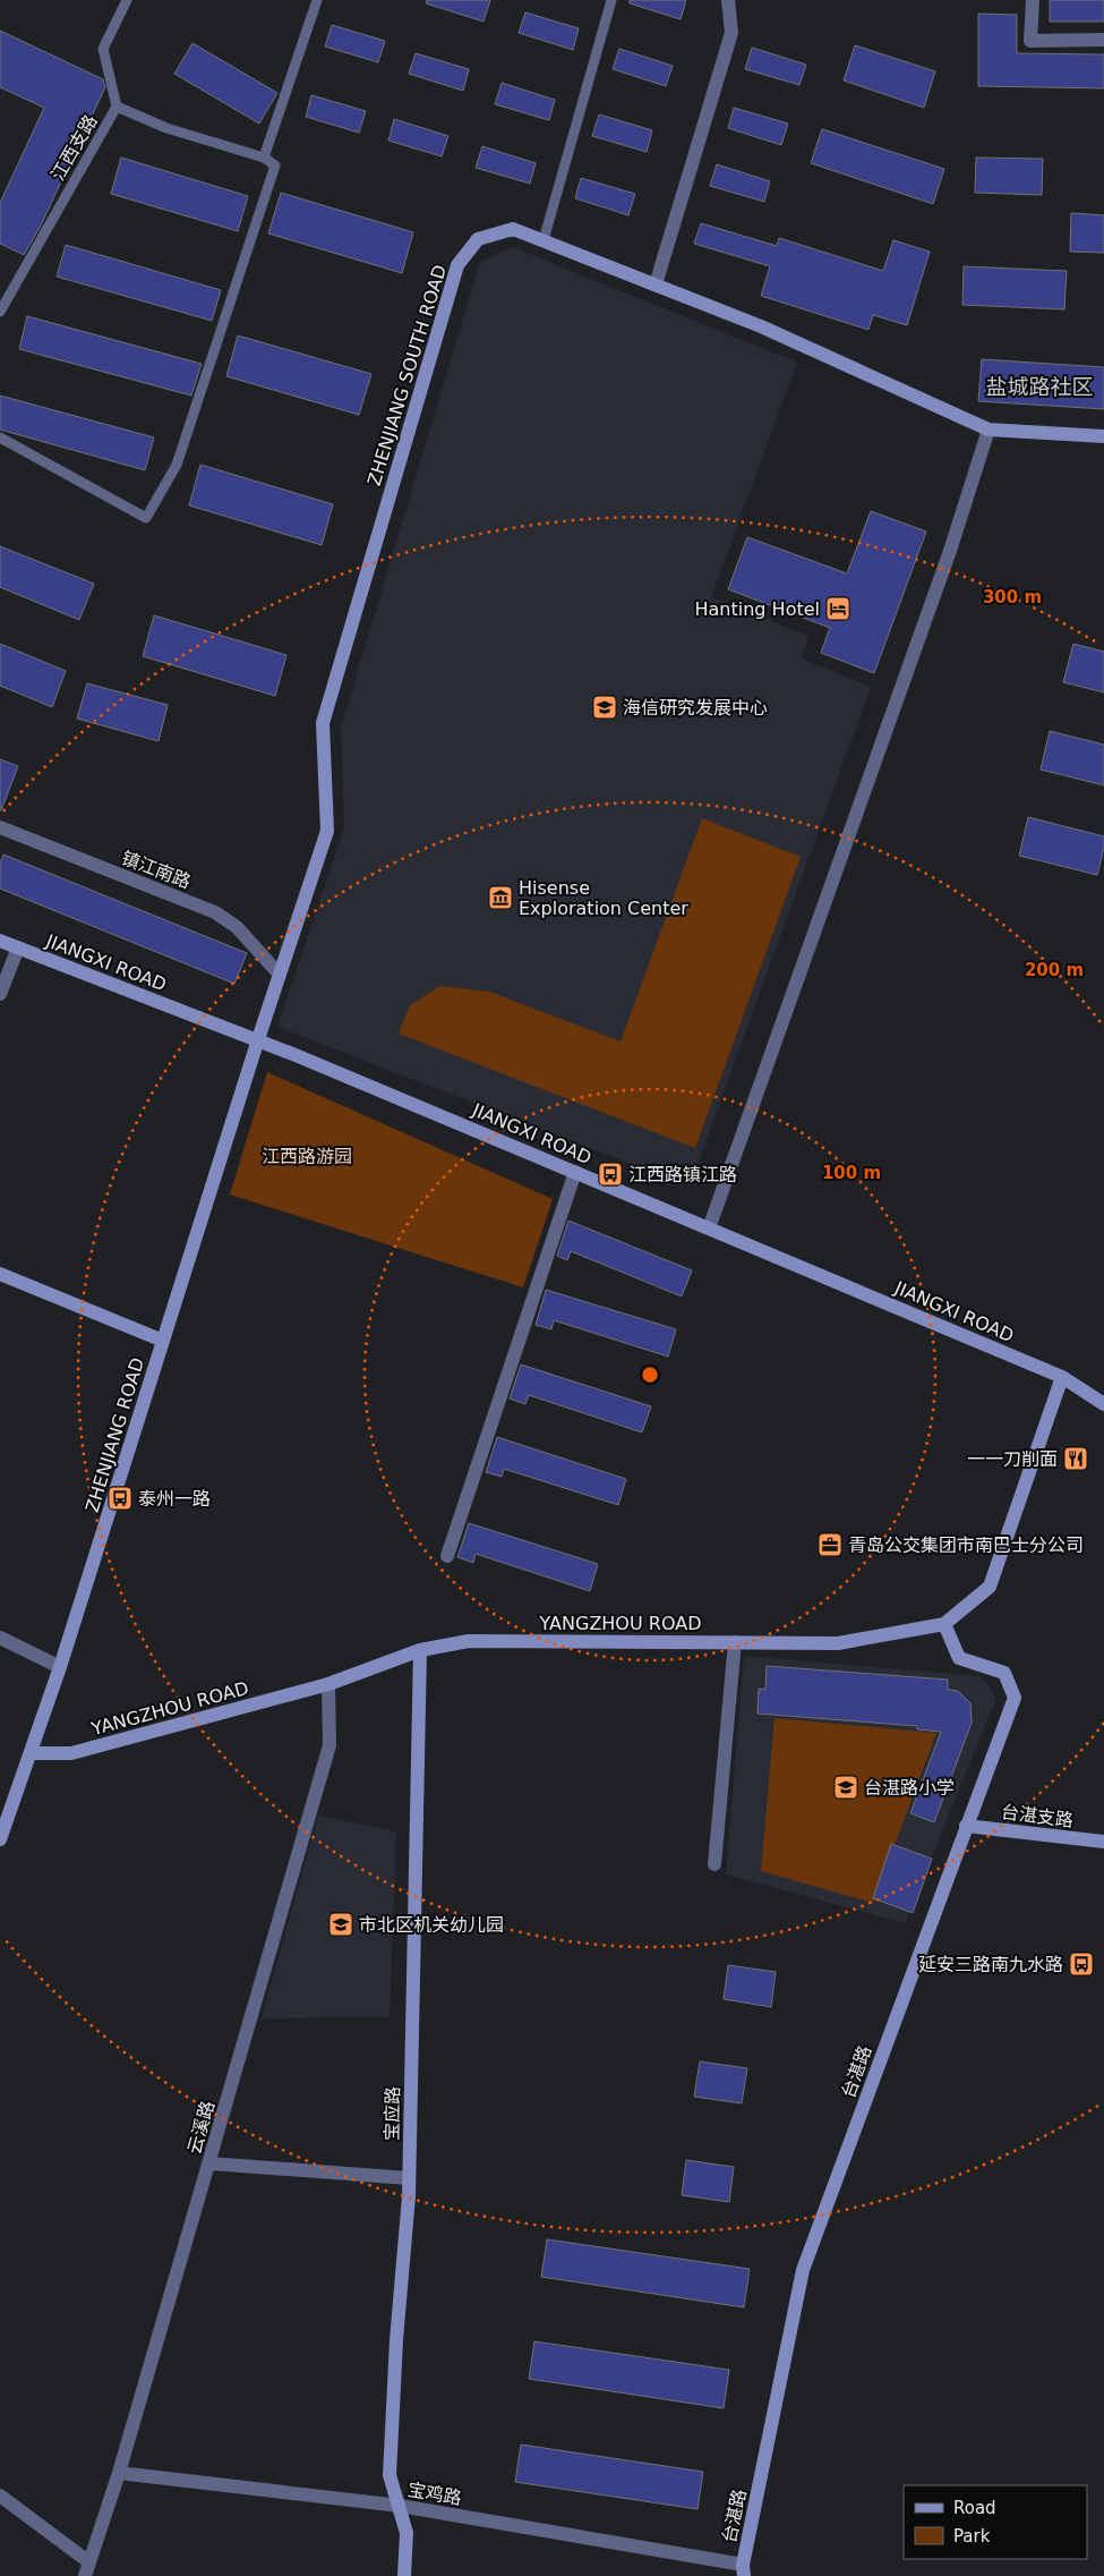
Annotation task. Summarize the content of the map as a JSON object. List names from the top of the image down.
{
  "streets": {
    "street": [
      "ZHENJIANG SOUTH ROAD",
      "镇江南路",
      "JIANGXI ROAD",
      "ZHENJIANG ROAD",
      "YANGZHOU ROAD",
      "台湛支路",
      "台湛路",
      "宝应路",
      "云溪路",
      "宝鸡路"
    ],
    "lane": ["江西支路"]
  },
  "crossings": [
    ["ZHENJIANG SOUTH ROAD", "镇江南路"],
    ["ZHENJIANG SOUTH ROAD", "JIANGXI ROAD"],
    ["ZHENJIANG SOUTH ROAD", "ZHENJIANG ROAD"],
    ["JIANGXI ROAD", "ZHENJIANG ROAD"],
    ["JIANGXI ROAD", "YANGZHOU ROAD"],
    ["ZHENJIANG ROAD", "YANGZHOU ROAD"],
    ["YANGZHOU ROAD", "台湛路"],
    ["YANGZHOU ROAD", "宝应路"],
    ["YANGZHOU ROAD", "云溪路"],
    ["台湛支路", "台湛路"],
    ["台湛路", "宝鸡路"],
    ["宝应路", "宝鸡路"],
    ["云溪路", "宝鸡路"]
  ],
  "districts": ["盐城路社区"],
  "parks": ["江西路游园"],
  "places": {
    "hotel": ["Hanting Hotel"],
    "school or university": ["海信研究发展中心", "台湛路小学", "市北区机关幼儿园"],
    "museum": ["Hisense Exploration Center"],
    "bus stop": ["江西路镇江路", "泰州一路", "延安三路南九水路"],
    "restaurant": ["一一刀削面"],
    "office": ["青岛公交集团市南巴士分公司"]
  },
  "legend": ["Road", "Park"],
  "rings": ["300 m", "200 m", "100 m"]
}
